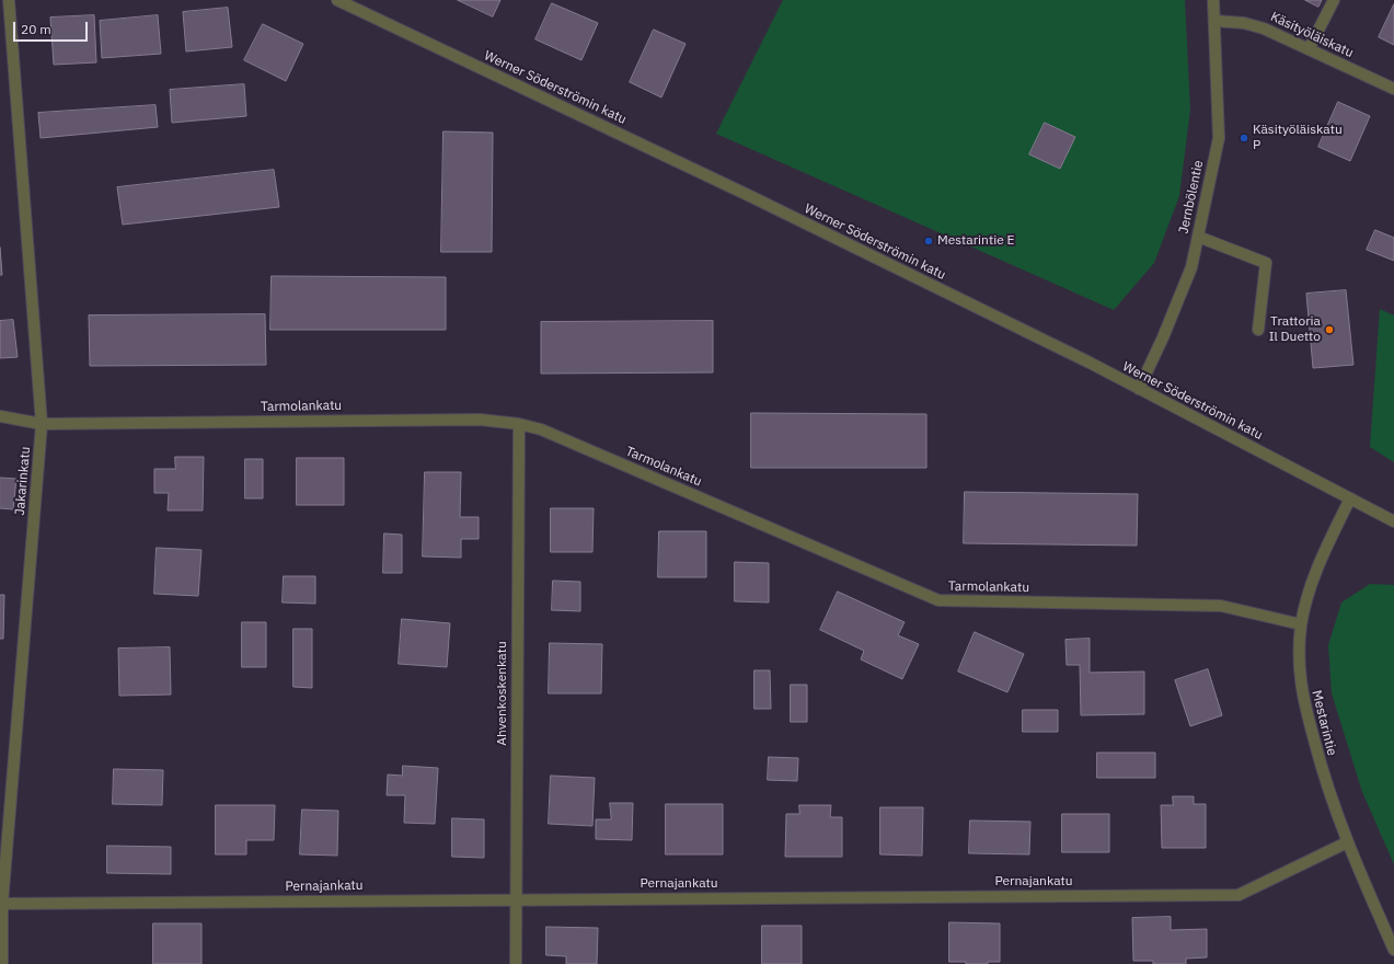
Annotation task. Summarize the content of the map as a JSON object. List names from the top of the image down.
{
  "streets": {
    "street": [
      "Käsityöläiskatu",
      "Werner Söderströmin katu",
      "Jernbölentie",
      "Tarmolankatu",
      "Jakarinkatu",
      "Ahvenkoskenkatu",
      "Mestarintie",
      "Pernajankatu"
    ]
  },
  "crossings": [
    ["Käsityöläiskatu", "Jernbölentie"],
    ["Werner Söderströmin katu", "Jernbölentie"],
    ["Werner Söderströmin katu", "Mestarintie"],
    ["Tarmolankatu", "Jakarinkatu"],
    ["Tarmolankatu", "Ahvenkoskenkatu"],
    ["Tarmolankatu", "Mestarintie"],
    ["Jakarinkatu", "Pernajankatu"],
    ["Ahvenkoskenkatu", "Pernajankatu"],
    ["Mestarintie", "Pernajankatu"]
  ],
  "places": ["Käsityöläiskatu P", "Mestarintie E", "Trattoria Il Duetto"],
  "scale_bar": "20 m"
}
